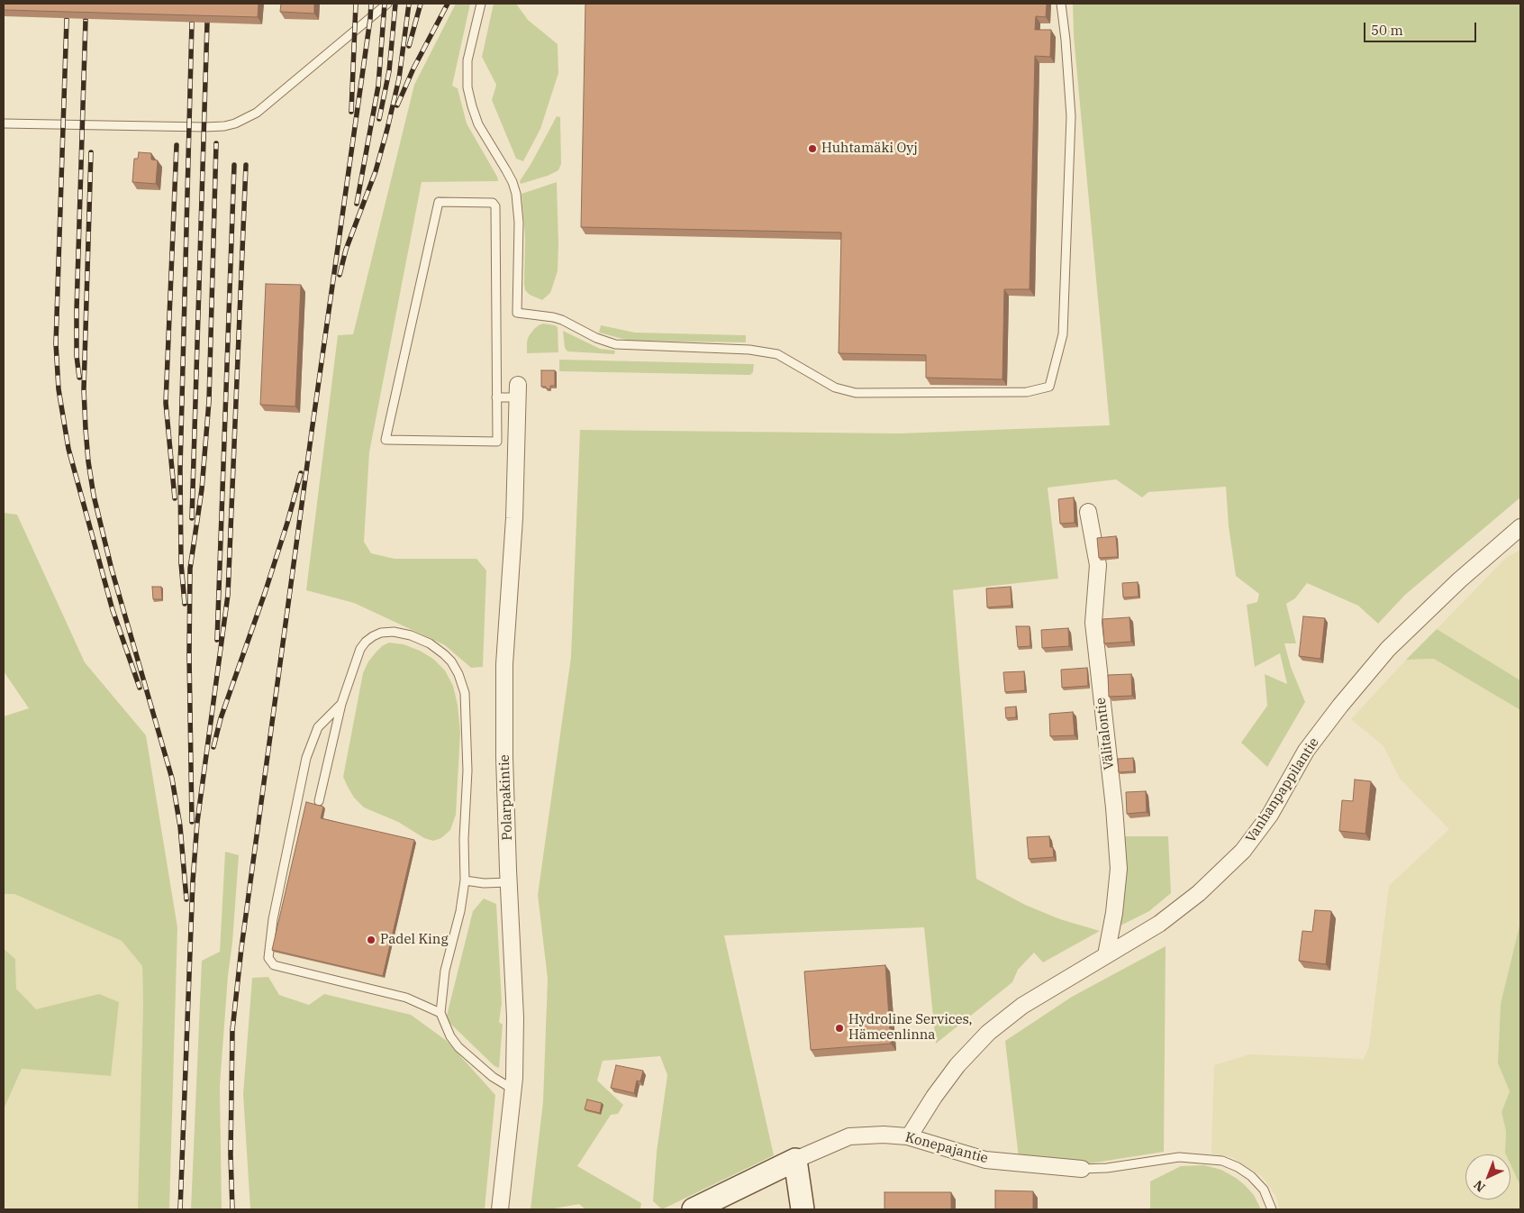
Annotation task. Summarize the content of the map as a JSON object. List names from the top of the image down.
{
  "streets": {
    "street": [
      "Välitalontie",
      "Vanhanpappilantie",
      "Polarpakintie",
      "Konepajantie"
    ]
  },
  "crossings": [
    ["Välitalontie", "Vanhanpappilantie"],
    ["Vanhanpappilantie", "Konepajantie"]
  ],
  "places": ["Huhtamäki Oyj", "Padel King", "Hydroline Services, Hämeenlinna"],
  "scale_bar": "50 m",
  "north": "bottom left"
}
